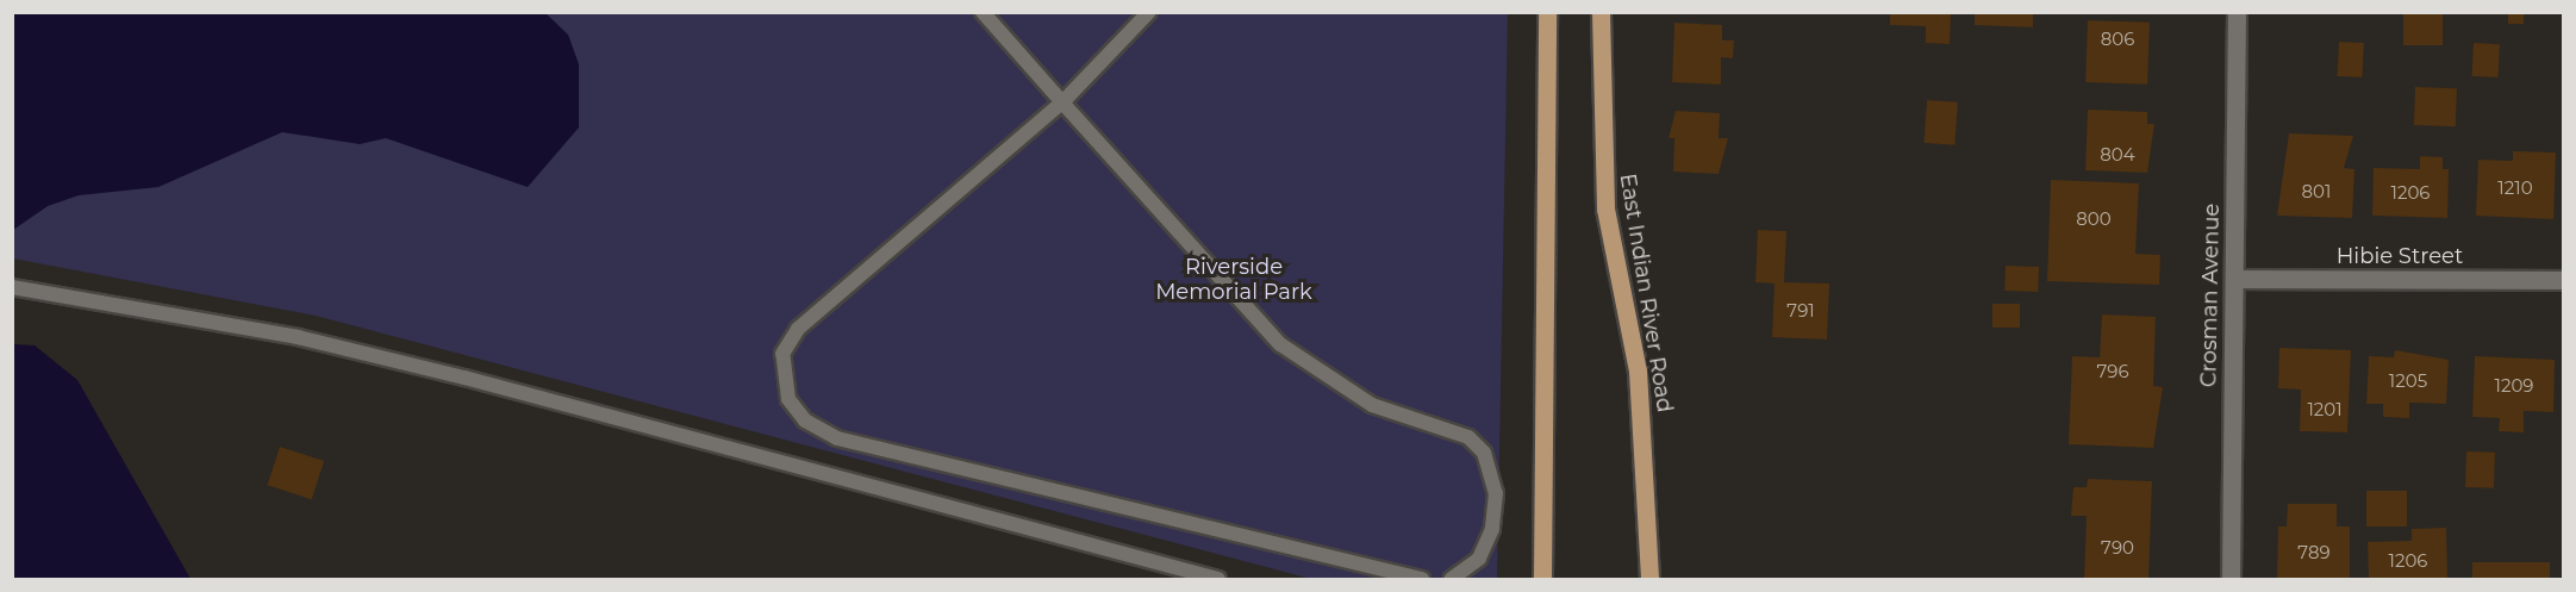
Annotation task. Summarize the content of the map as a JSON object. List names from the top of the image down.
{
  "streets": {
    "main road": ["East Indian River Road"],
    "street": ["Hibie Street", "Crosman Avenue"]
  },
  "crossings": [
    ["Hibie Street", "Crosman Avenue"]
  ],
  "parks": ["Riverside Memorial Park"],
  "house_numbers": [
    "806",
    "804",
    "1210",
    "801",
    "1206",
    "800",
    "791",
    "796",
    "1205",
    "1209",
    "1201",
    "790",
    "789",
    "1206"
  ]
}
